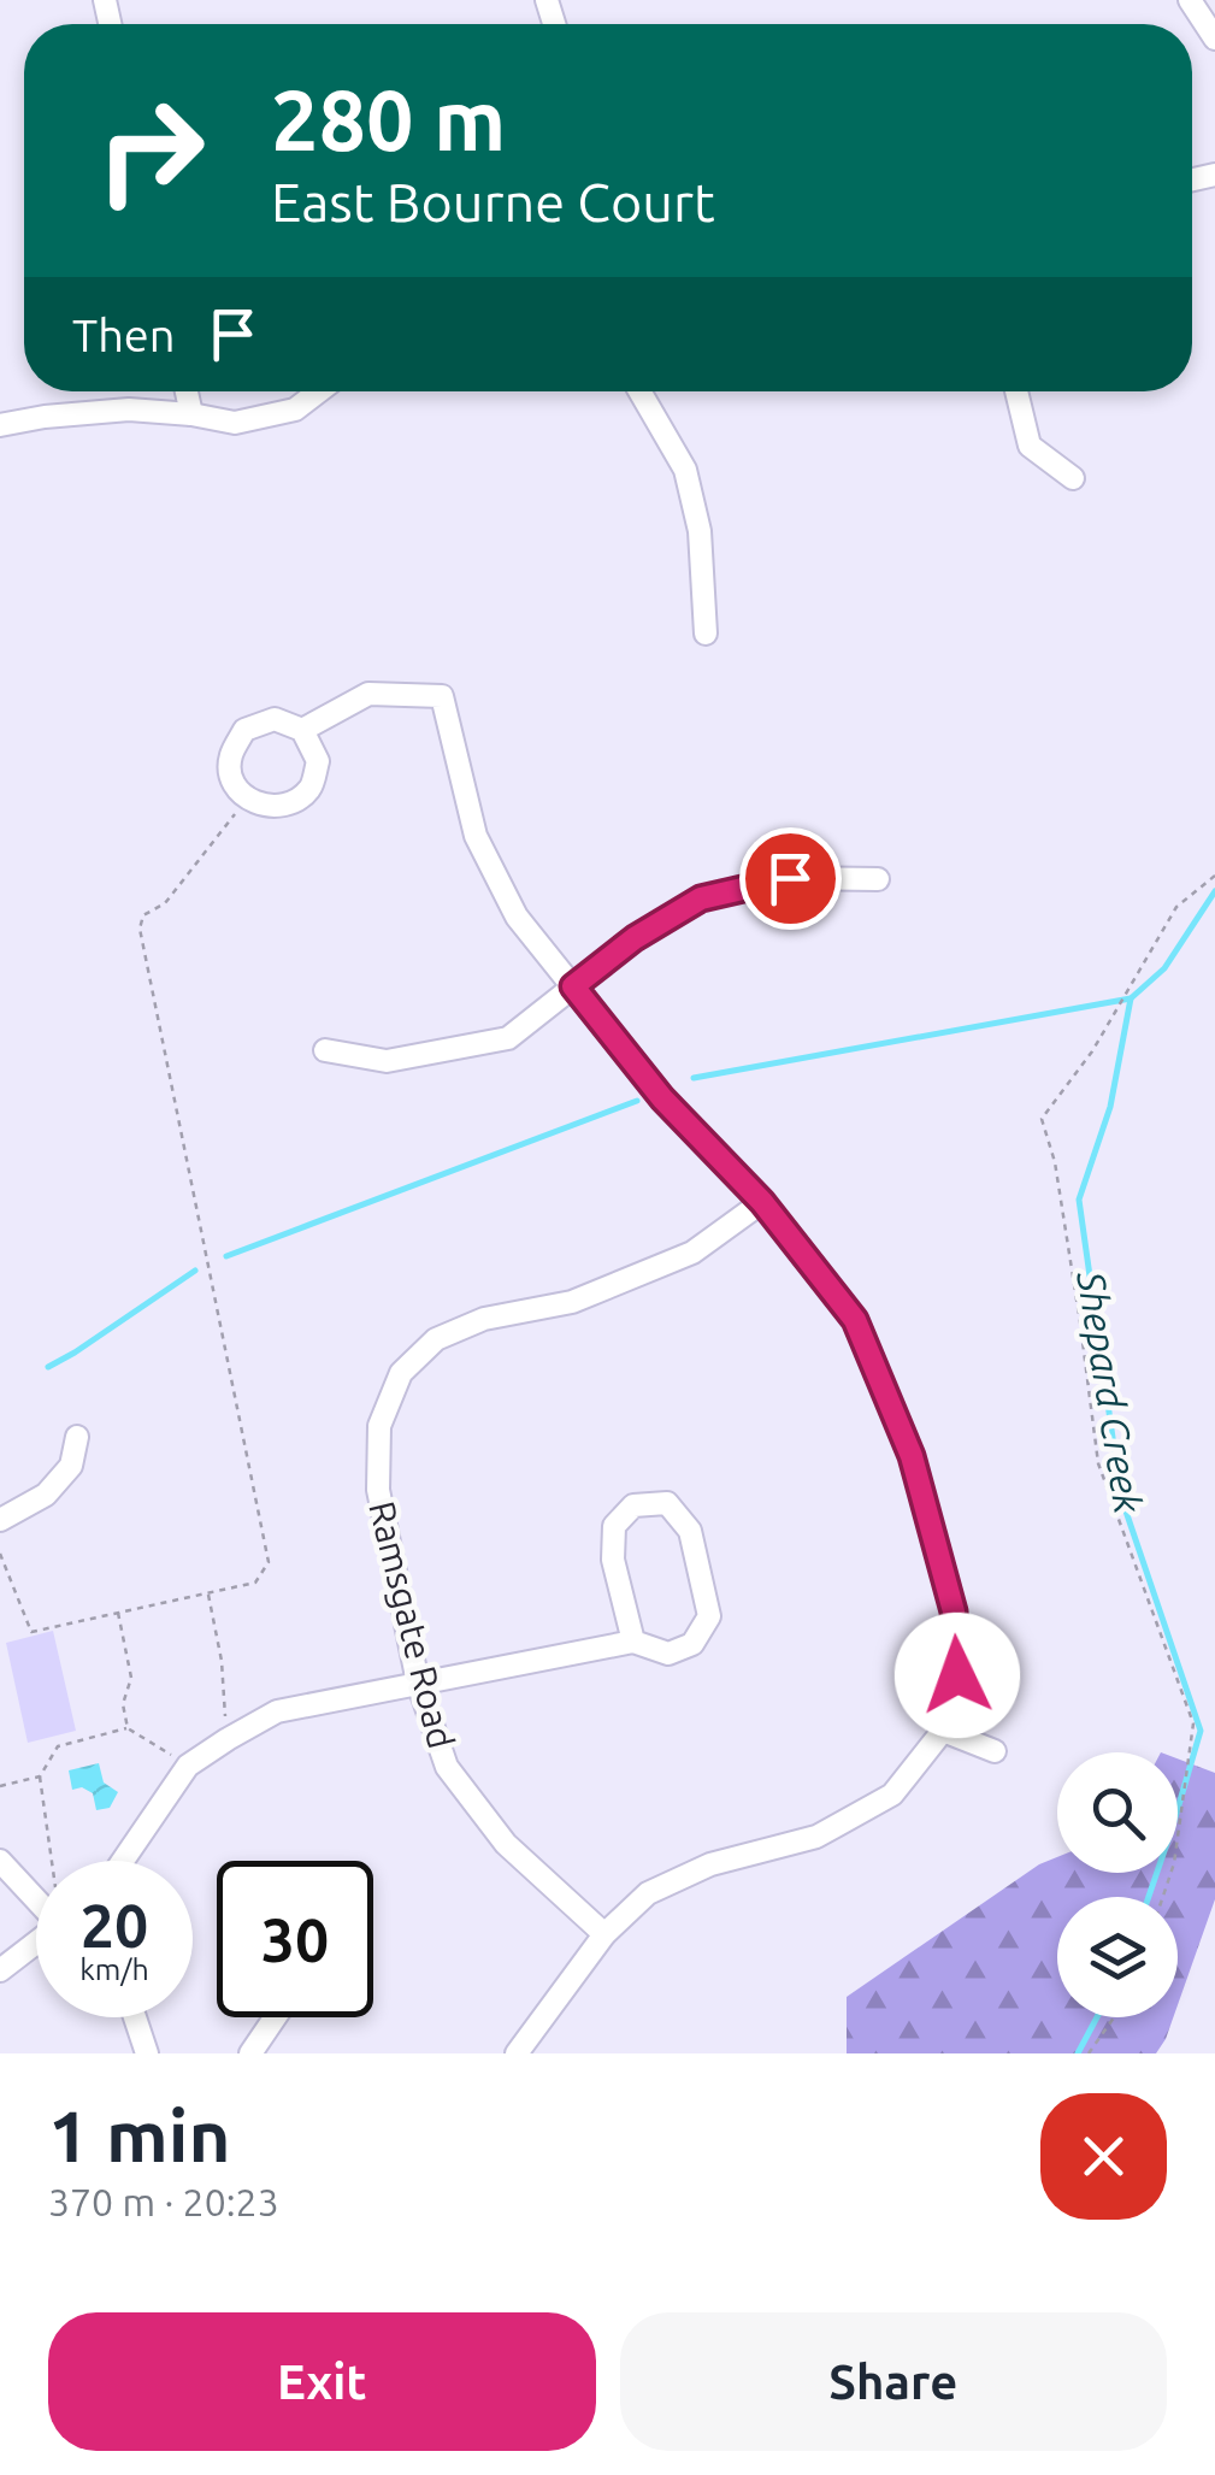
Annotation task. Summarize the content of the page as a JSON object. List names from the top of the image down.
{
  "streets": {
    "street": ["Ramsgate Road"]
  },
  "water": ["Shepard Creek"],
  "page": {
    "turn": ["280 m", "East Bourne Court"],
    "then": "Then",
    "speed": "20 km/h",
    "limit": "30",
    "heading": ["1 min", "370 m · 20:23"],
    "buttons": ["Exit", "Share"]
  }
}
